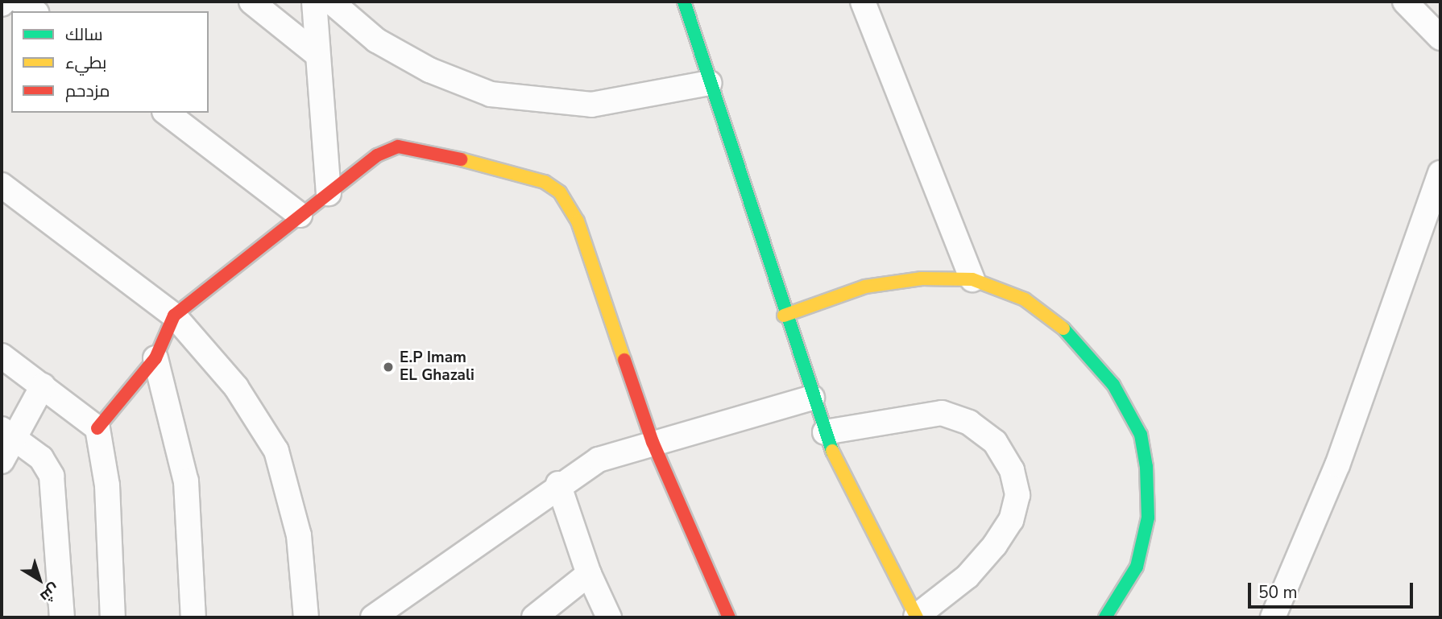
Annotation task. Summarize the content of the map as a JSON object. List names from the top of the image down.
{
  "places": ["E.P Imam EL Ghazali"],
  "legend": ["سالك", "بطيء", "مزدحم"],
  "scale_bar": "50 m",
  "north": "bottom right"
}
